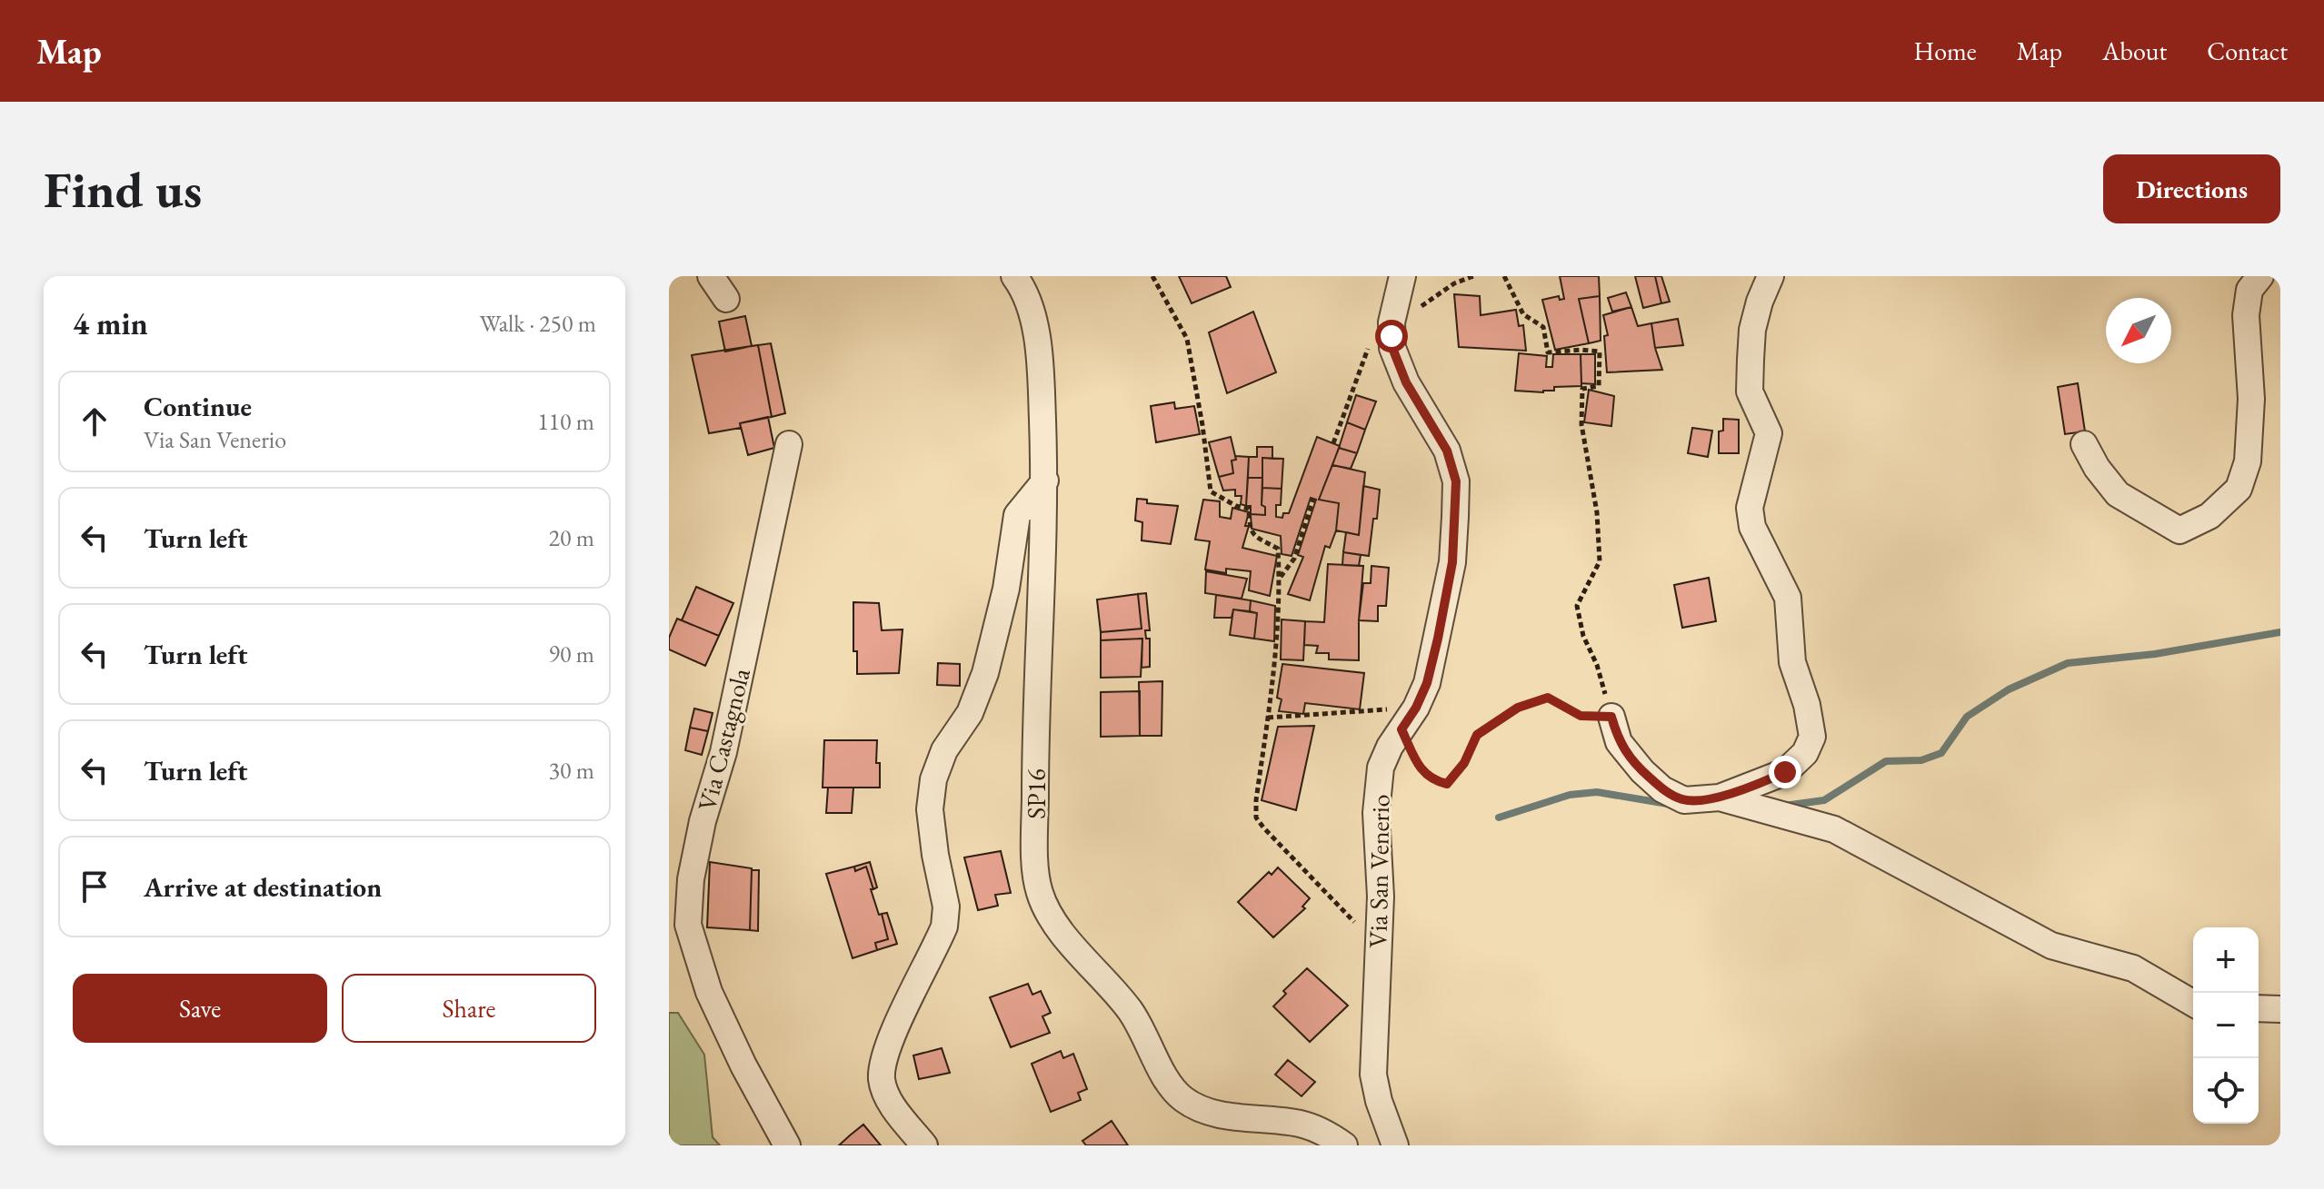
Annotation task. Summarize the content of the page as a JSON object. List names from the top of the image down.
{
  "streets": {
    "street": ["Via Castagnola", "SP16", "Via San Venerio"]
  },
  "north": "bottom left",
  "page": {
    "header": "Map",
    "nav": [
      "Home",
      "Map",
      "About",
      "Contact"
    ],
    "buttons": [
      "Directions",
      ["Save", "Share"]
    ],
    "title": "Find us",
    "heading": ["4 min", "Walk · 250 m"],
    "list": [
      ["Continue", "Via San Venerio", "110 m"],
      ["Turn left", "20 m"],
      ["Turn left", "90 m"],
      ["Turn left", "30 m"],
      "Arrive at destination"
    ],
    "map_buttons": ["+", "−"]
  }
}
